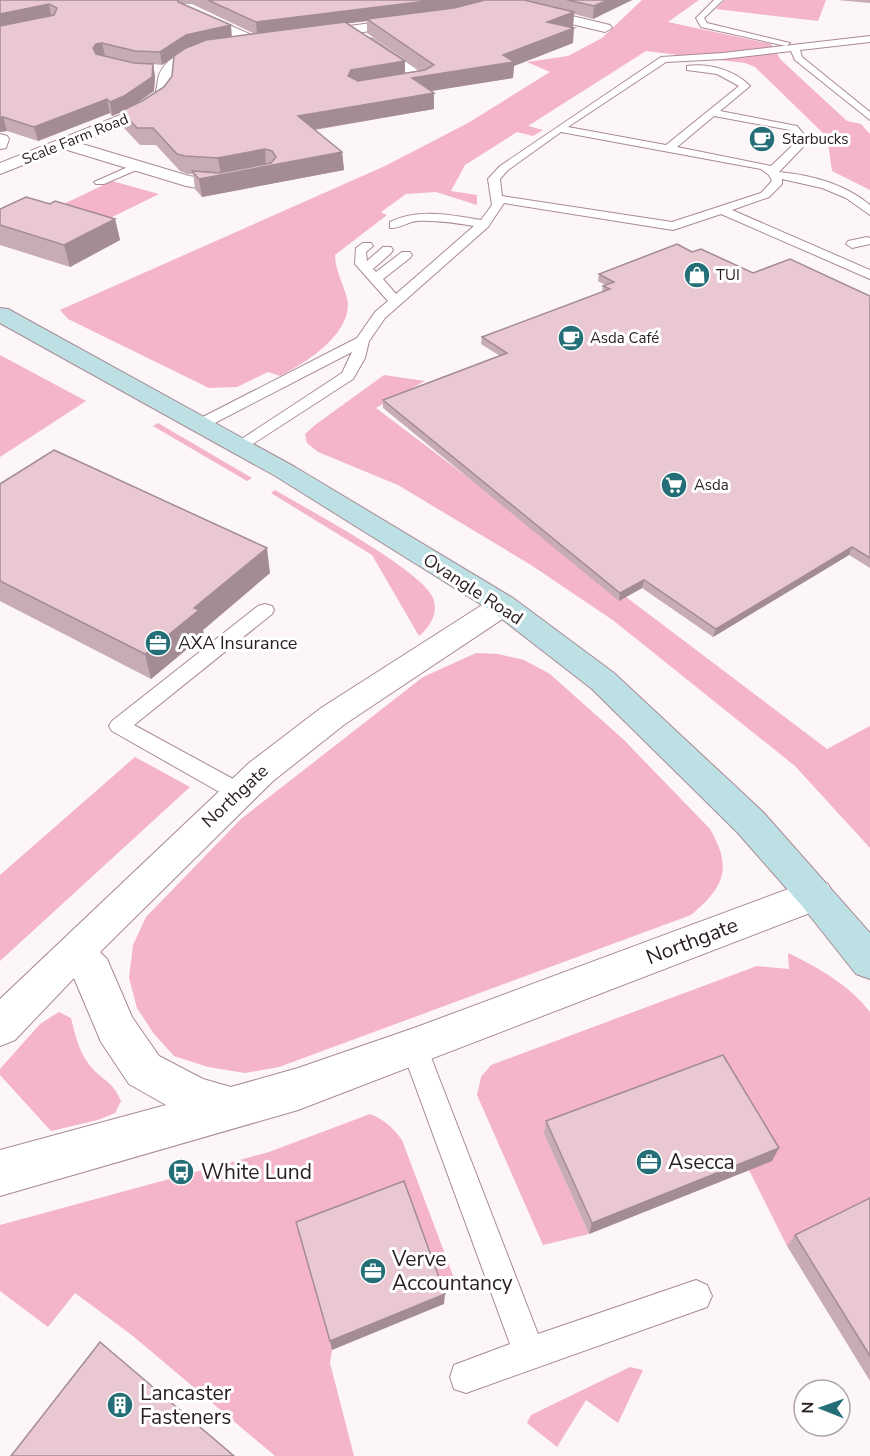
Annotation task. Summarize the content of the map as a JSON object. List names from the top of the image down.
{
  "streets": {
    "main road": ["Ovangle Road"],
    "street": ["Scale Farm Road", "Northgate"]
  },
  "crossings": [
    ["Ovangle Road", "Northgate"]
  ],
  "places": {
    "cafe": ["Starbucks", "Asda Café"],
    "shop": ["TUI"],
    "supermarket": ["Asda"],
    "office": ["AXA Insurance", "Asecca", "Verve Accountancy"],
    "bus stop": ["White Lund"],
    "building": ["Lancaster Fasteners"]
  },
  "north": "left"
}
